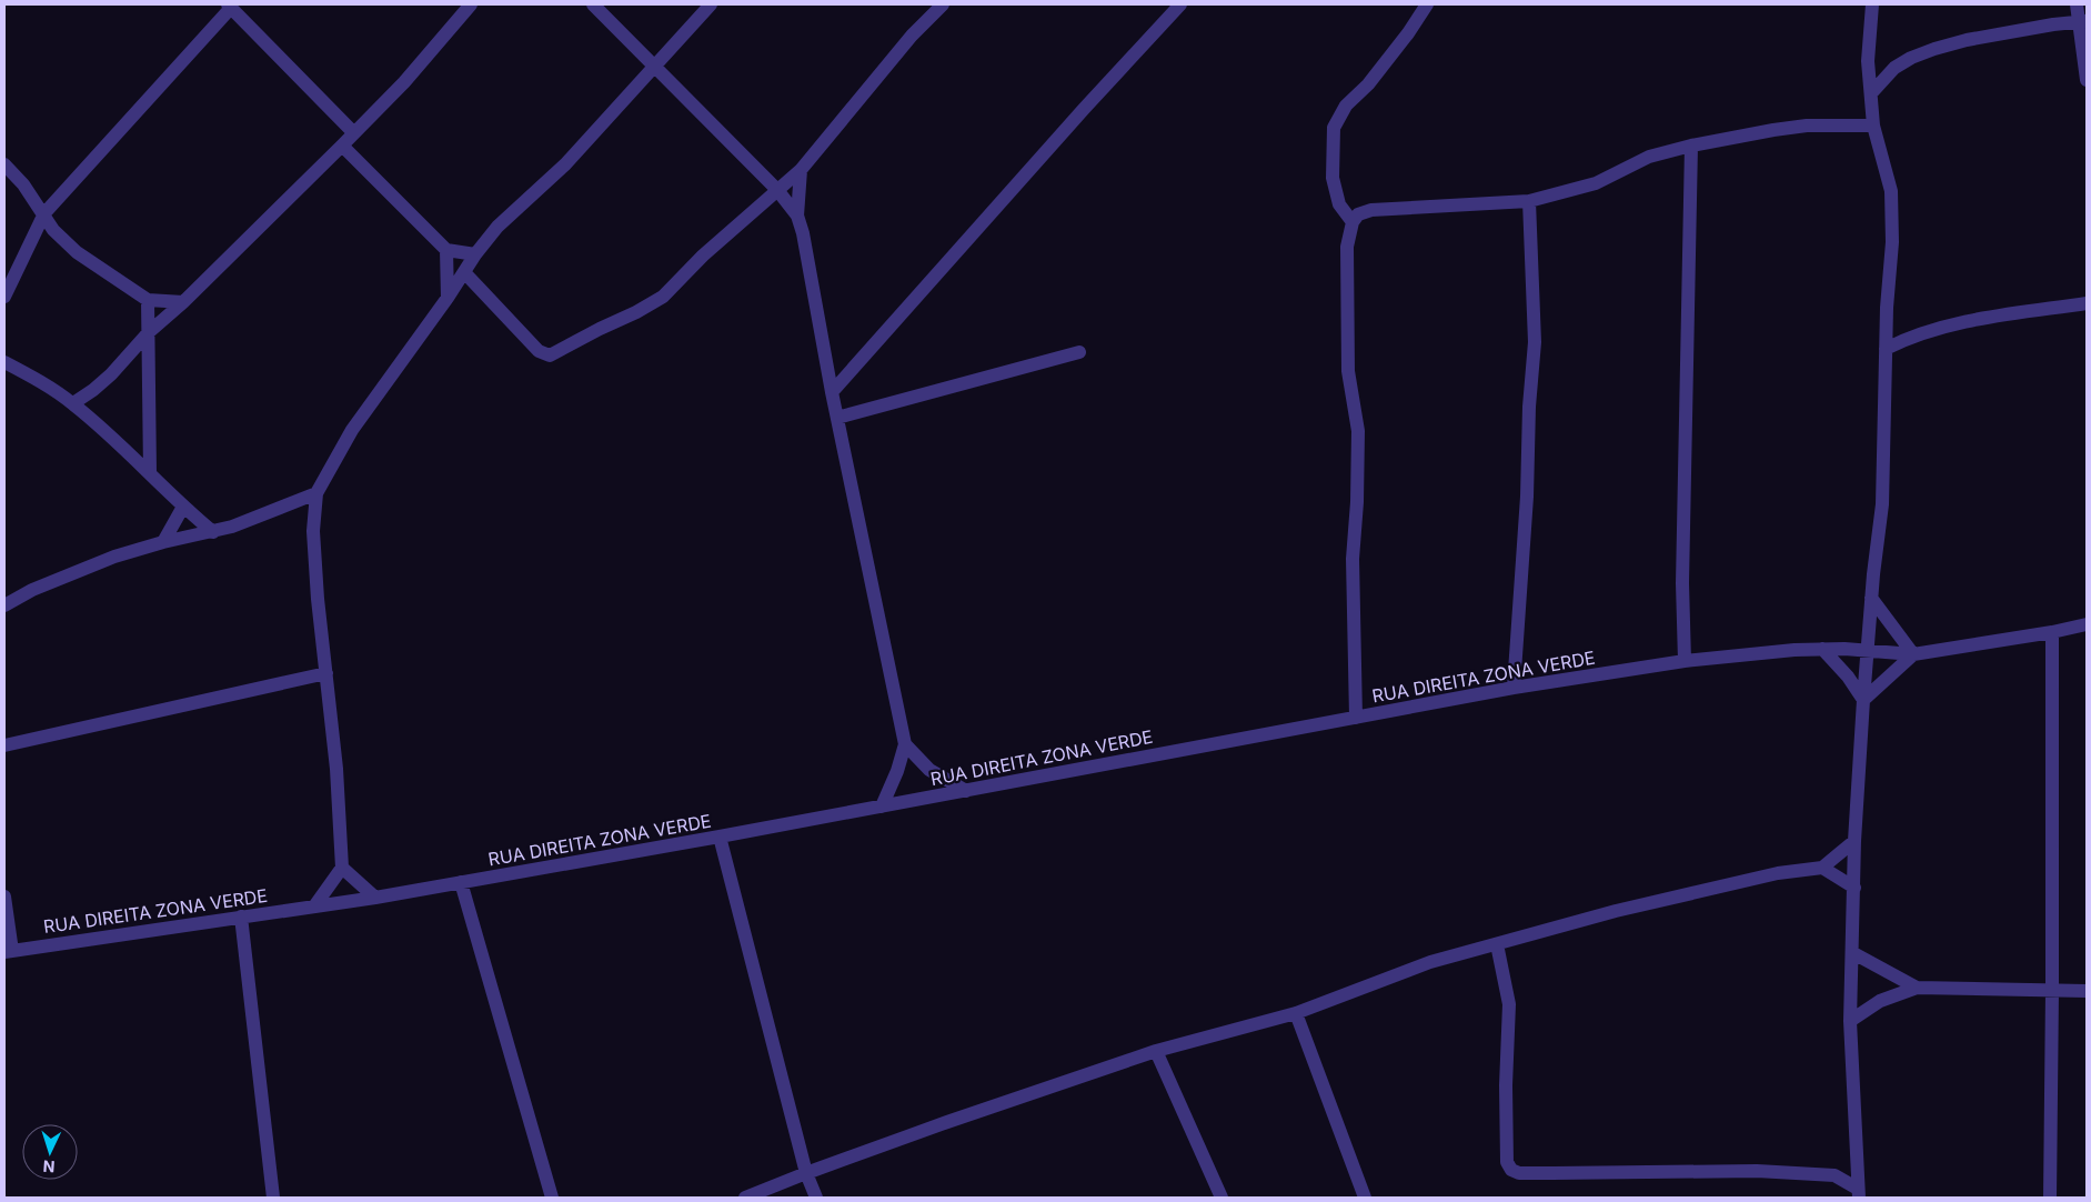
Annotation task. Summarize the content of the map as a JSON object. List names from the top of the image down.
{
  "streets": {
    "street": ["RUA DIREITA ZONA VERDE"]
  },
  "north": "bottom"
}
